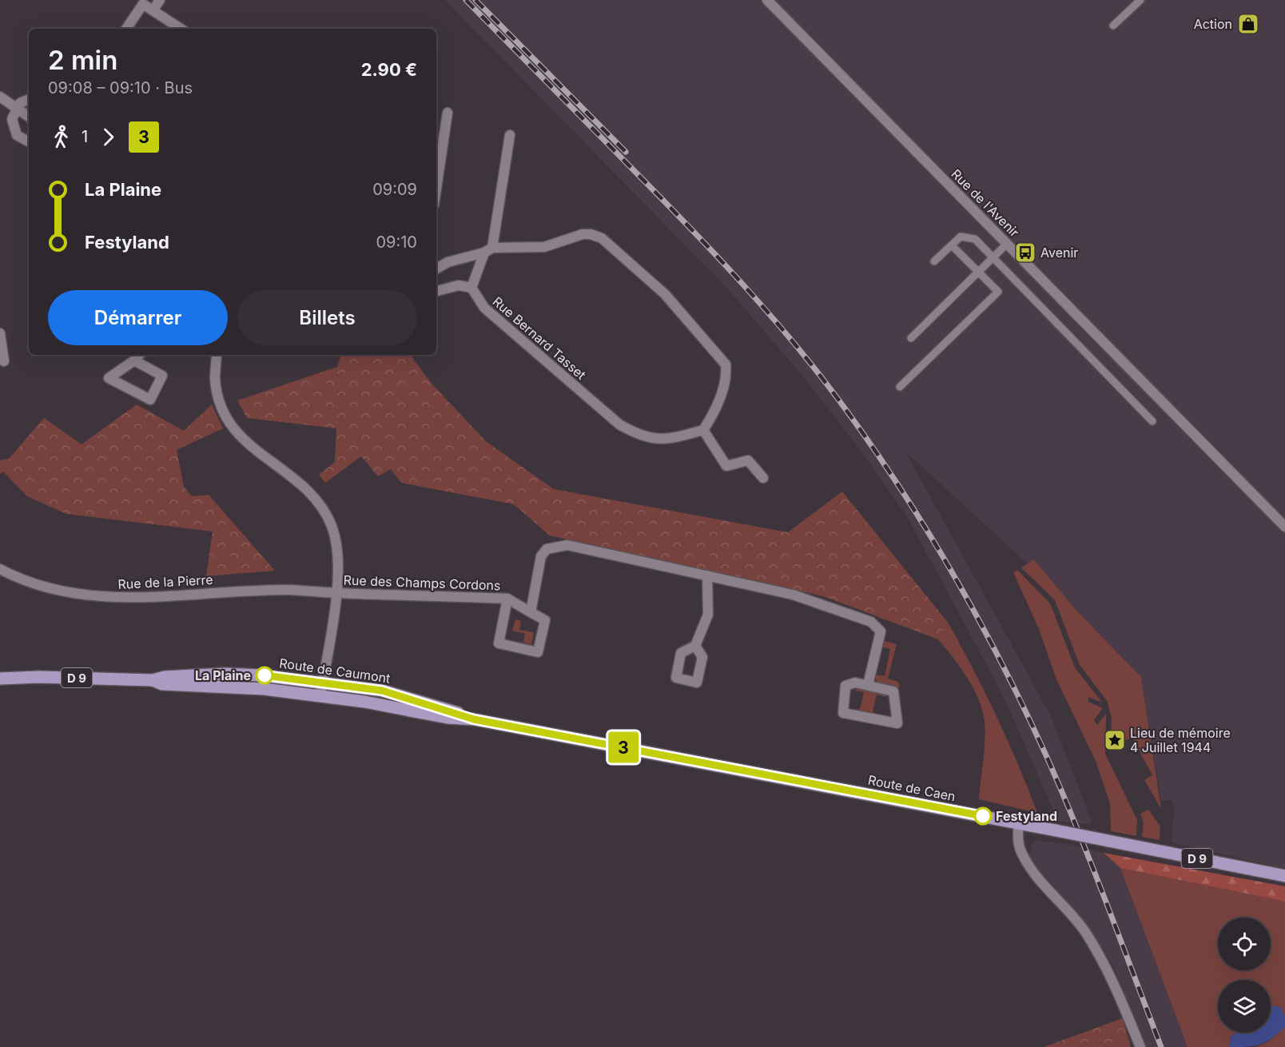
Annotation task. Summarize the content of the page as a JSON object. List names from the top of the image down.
{
  "streets": {
    "main road": ["Route de Caumont", "D 9", "Route de Caen"],
    "street": [
      "Rue de l'Avenir",
      "Rue Bernard Tasset",
      "Rue de la Pierre",
      "Rue des Champs Cordons"
    ]
  },
  "crossings": [
    ["Rue de la Pierre", "Rue des Champs Cordons"],
    ["Route de Caumont", "Route de Caen"]
  ],
  "places": {
    "shop": ["Action"],
    "bus stop": ["Avenir"],
    "other": ["La Plaine", "Festyland"],
    "place": ["Lieu de mémoire 4 Juillet 1944"]
  },
  "lines": ["bus line 3"],
  "page": {
    "on_map": "3",
    "heading": ["2 min", "09:08 – 09:10 · Bus", "2.90 €"],
    "legs": ["1", "3"],
    "list": [
      {
        "name": "La Plaine",
        "value": "09:09"
      },
      {
        "name": "Festyland",
        "value": "09:10"
      }
    ],
    "buttons": ["Démarrer", "Billets"]
  }
}
